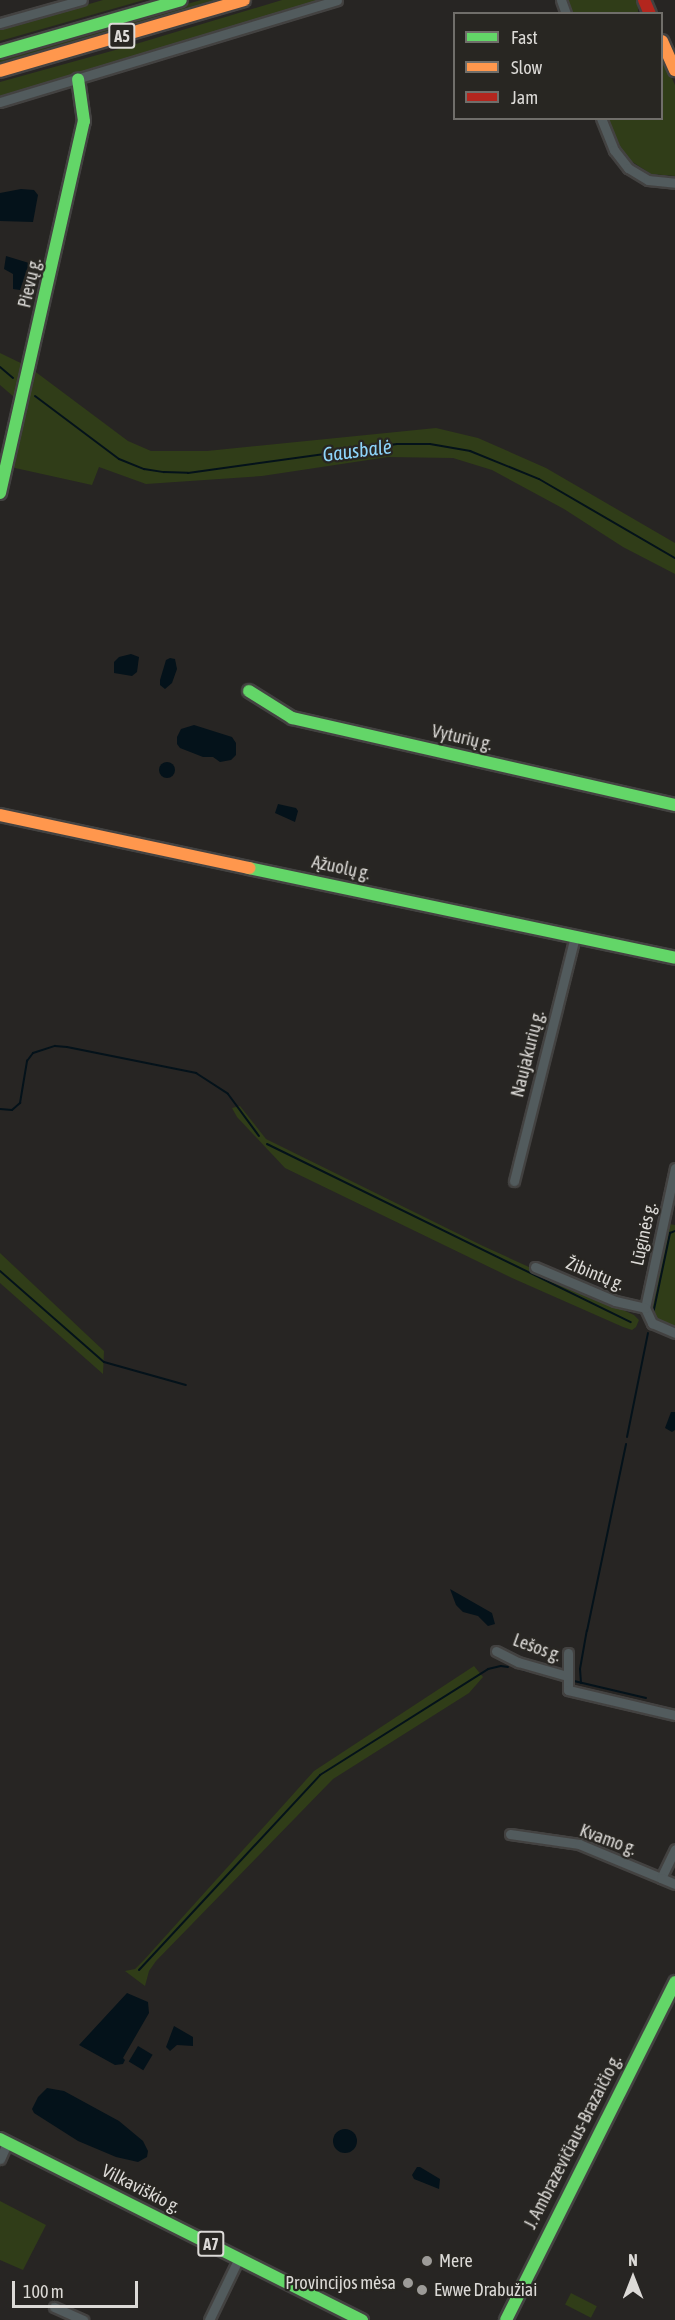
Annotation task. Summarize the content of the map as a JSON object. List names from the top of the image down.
{
  "streets": {
    "main road": [
      "A5",
      "Pievų g.",
      "Vyturių g.",
      "Ąžuolų g.",
      "J. Ambrazevičiaus-Brazaičio g.",
      "Vilkaviškio g.",
      "A7"
    ],
    "street": [
      "Naujakurių g.",
      "Lūginės g.",
      "Žibintų g.",
      "Lešos g.",
      "Kvamo g."
    ]
  },
  "crossings": [
    ["Ąžuolų g.", "Naujakurių g."],
    ["Lūginės g.", "Žibintų g."]
  ],
  "water": ["Gausbalė"],
  "places": ["Mere", "Provincijos mėsa", "Ewwe Drabužiai"],
  "legend": ["Fast", "Slow", "Jam"],
  "scale_bar": "100 m",
  "north": "top"
}
